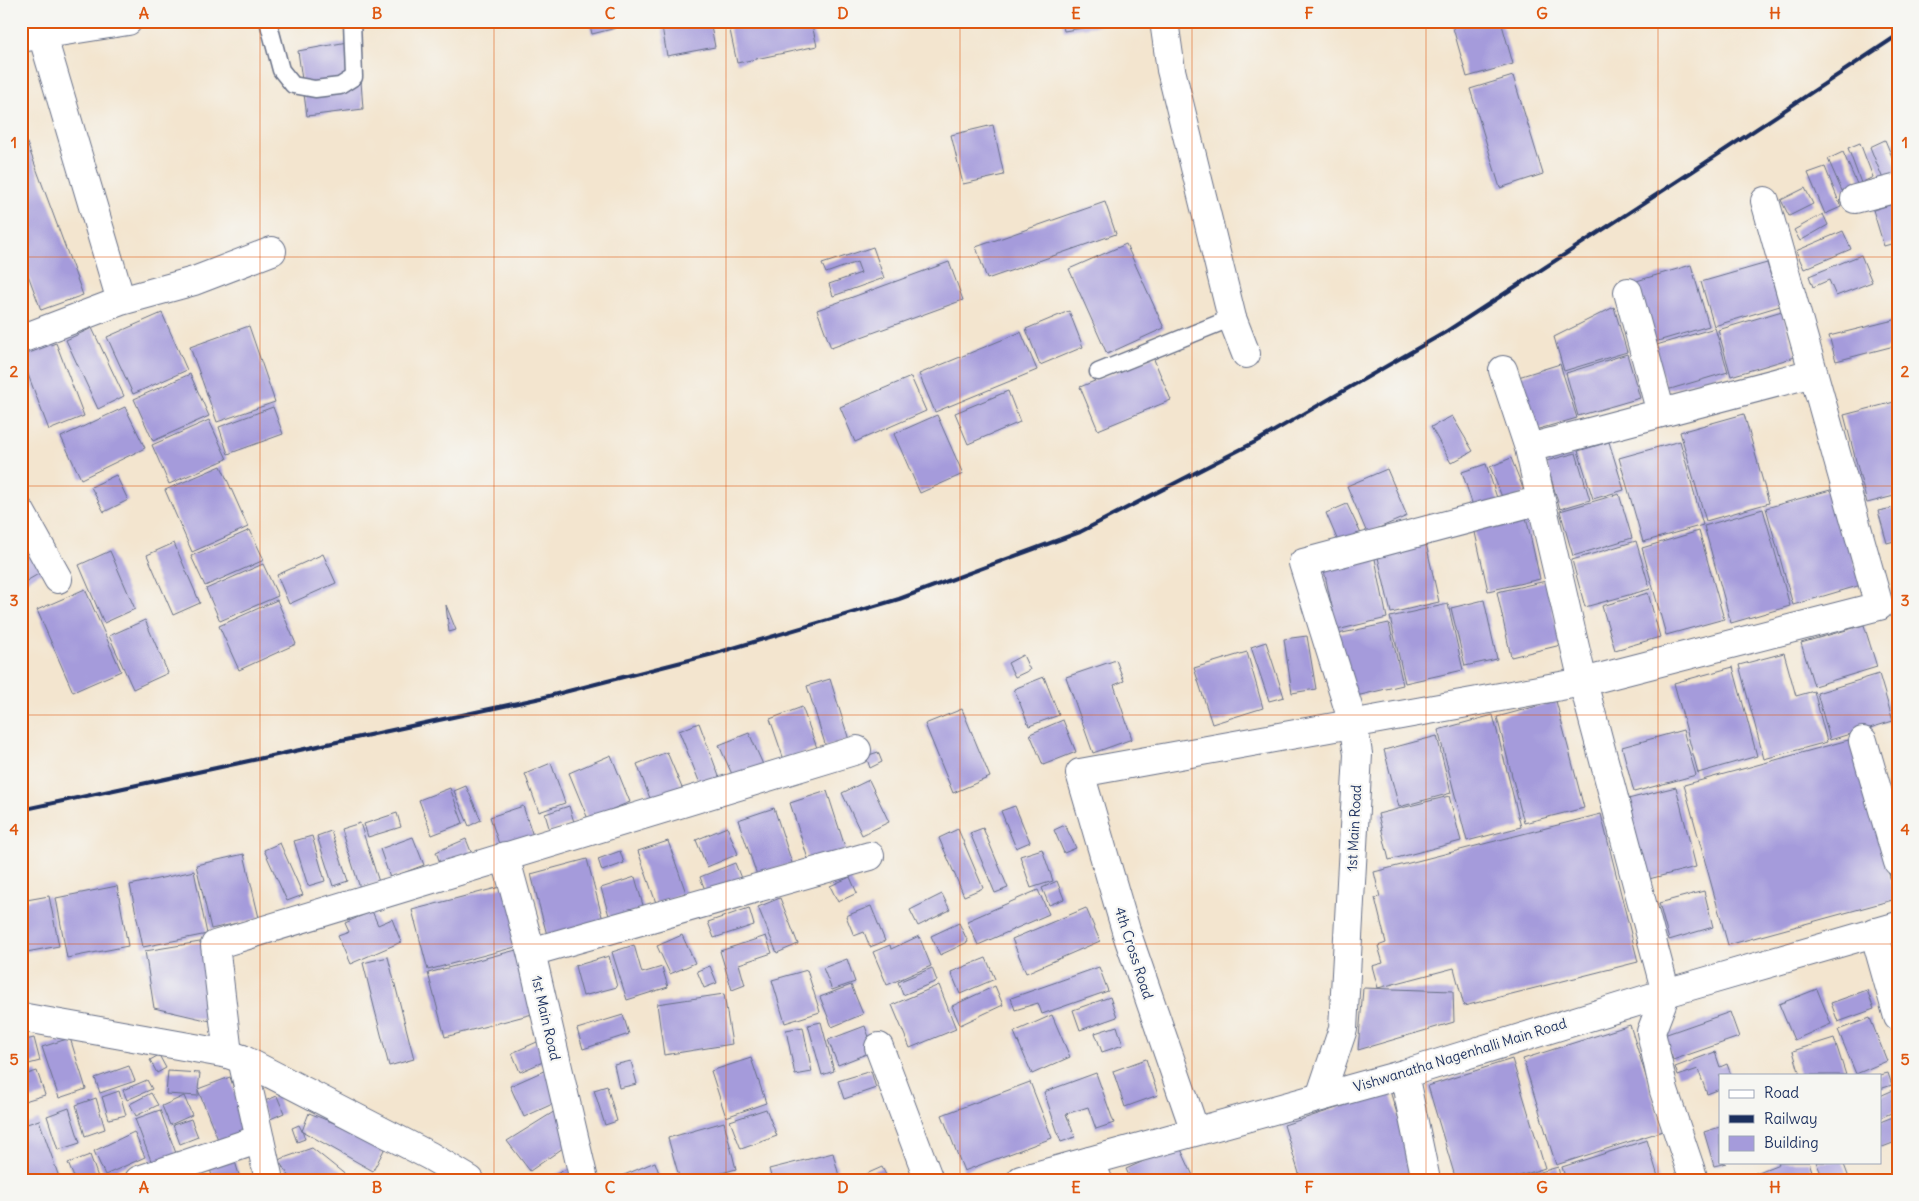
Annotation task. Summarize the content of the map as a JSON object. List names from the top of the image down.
{
  "streets": {
    "street": ["1st Main Road", "4th Cross Road", "Vishwanatha Nagenhalli Main Road"]
  },
  "crossings": [
    ["1st Main Road", "4th Cross Road"],
    ["1st Main Road", "Vishwanatha Nagenhalli Main Road"],
    ["4th Cross Road", "Vishwanatha Nagenhalli Main Road"]
  ],
  "legend": ["Road", "Railway", "Building"],
  "grid": {
    "columns": [
      "A",
      "B",
      "C",
      "D",
      "E",
      "F",
      "G",
      "H"
    ],
    "rows": [
      "1",
      "2",
      "3",
      "4",
      "5"
    ]
  }
}
